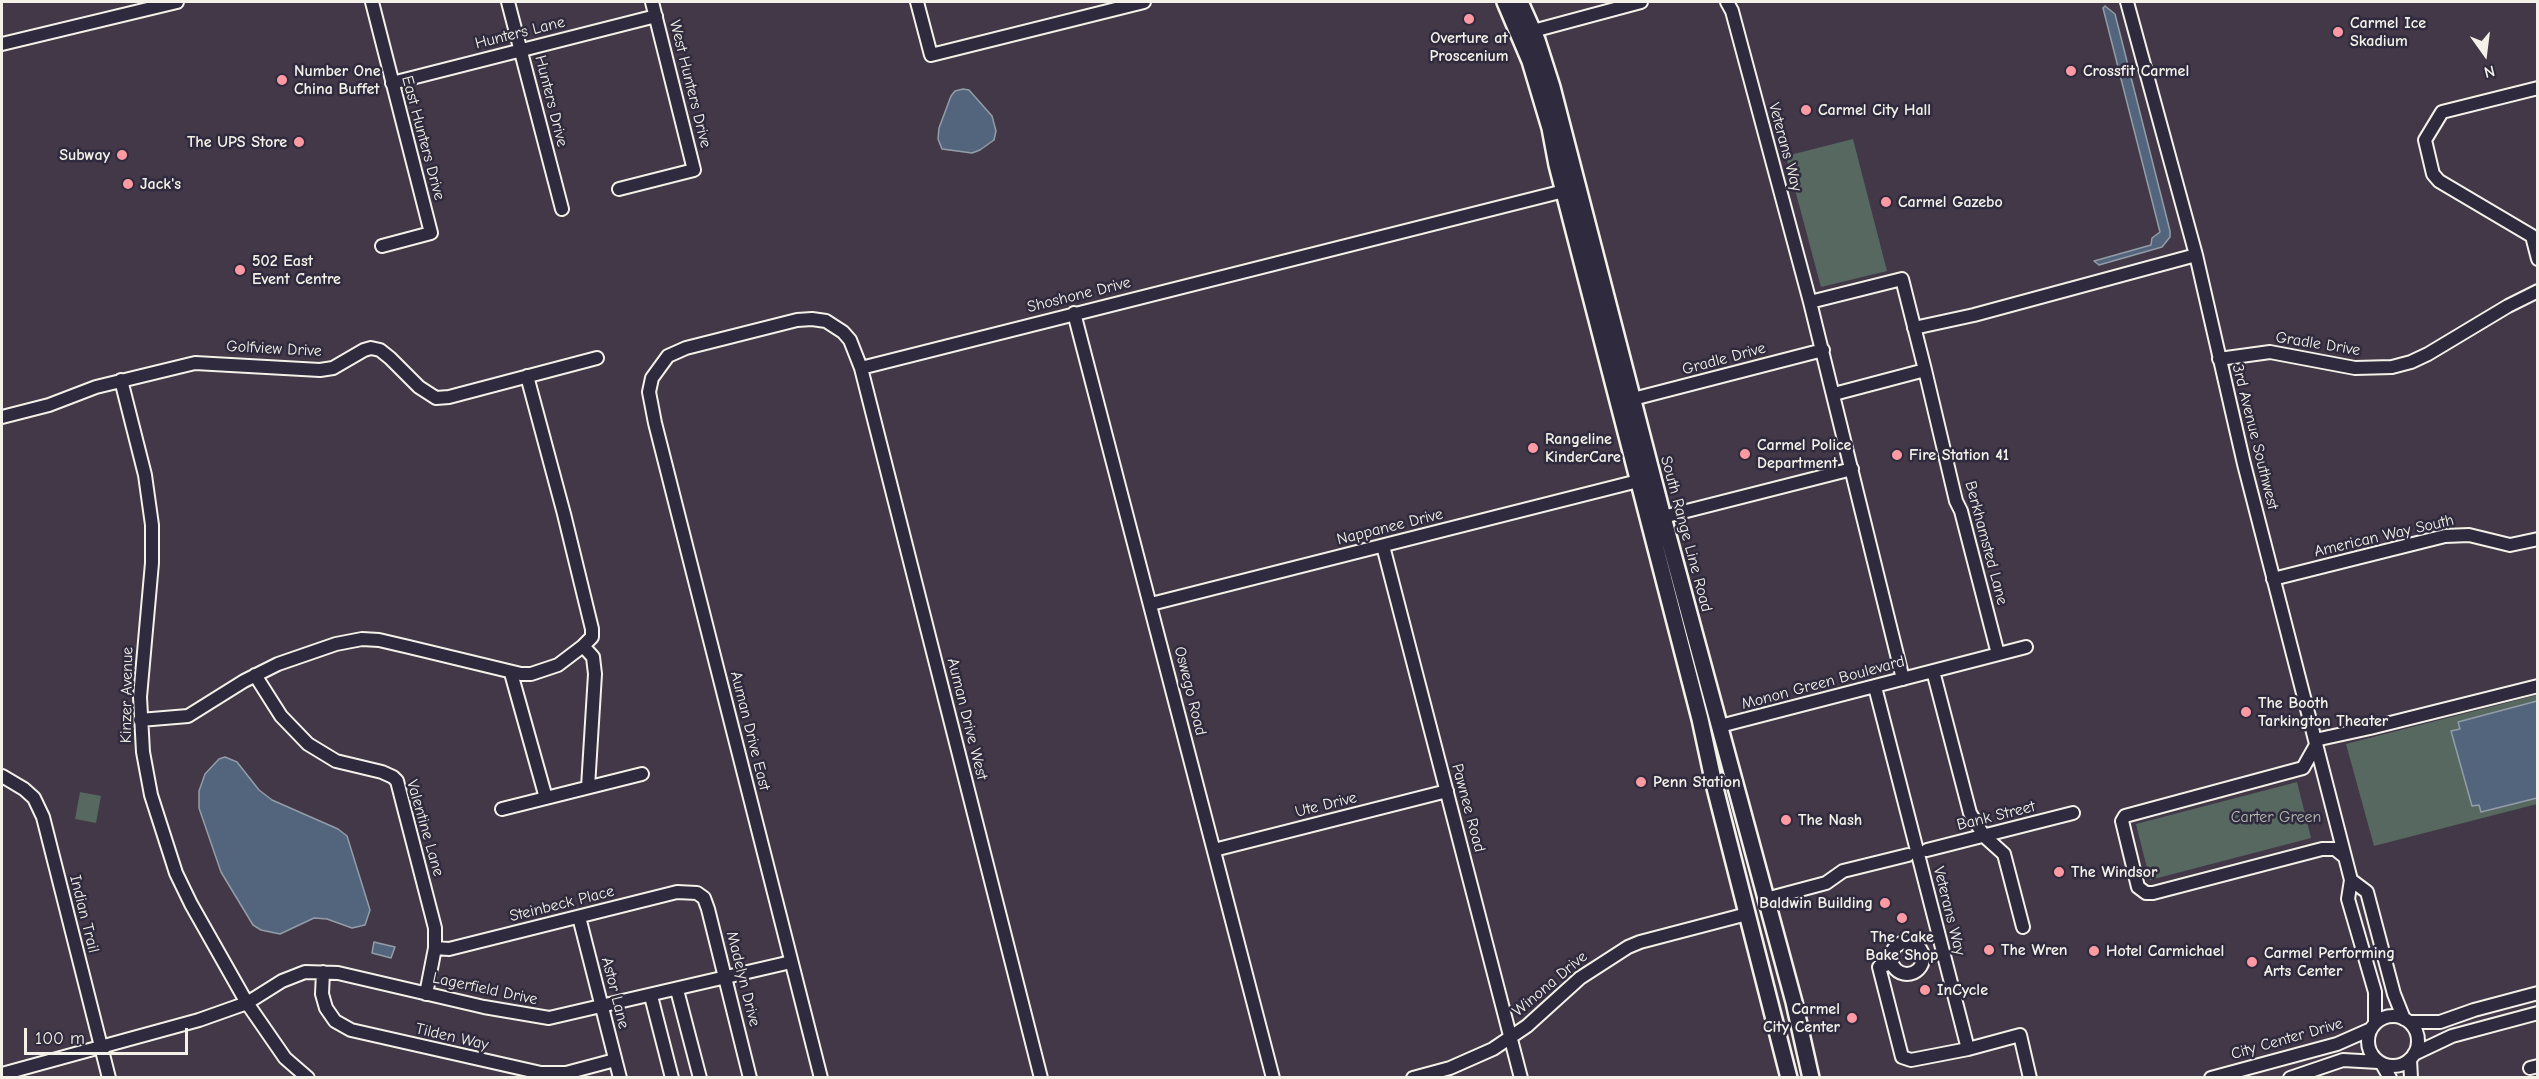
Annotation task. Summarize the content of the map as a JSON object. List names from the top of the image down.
{
  "streets": {
    "main road": ["South Range Line Road"],
    "street": [
      "Hunters Lane",
      "West Hunters Drive",
      "Hunters Drive",
      "East Hunters Drive",
      "Veterans Way",
      "Shoshone Drive",
      "Gradle Drive",
      "Golfview Drive",
      "3rd Avenue Southwest",
      "Nappanee Drive",
      "American Way South",
      "Berkhamsted Lane",
      "Monon Green Boulevard",
      "Oswego Road",
      "Kinzer Avenue",
      "Auman Drive West",
      "Auman Drive East",
      "Ute Drive",
      "Pawnee Road",
      "Bank Street",
      "Valentine Lane",
      "Steinbeck Place",
      "Indian Trail",
      "Madelyn Drive",
      "Winona Drive",
      "Lagerfield Drive",
      "Astor Lane",
      "Tilden Way",
      "City Center Drive"
    ]
  },
  "crossings": [
    ["Hunters Lane", "West Hunters Drive"],
    ["Hunters Lane", "Hunters Drive"],
    ["Hunters Lane", "East Hunters Drive"],
    ["Veterans Way", "Gradle Drive"],
    ["Veterans Way", "Berkhamsted Lane"],
    ["Veterans Way", "Monon Green Boulevard"],
    ["Shoshone Drive", "South Range Line Road"],
    ["Shoshone Drive", "Oswego Road"],
    ["Shoshone Drive", "Auman Drive West"],
    ["Shoshone Drive", "Auman Drive East"],
    ["Gradle Drive", "3rd Avenue Southwest"],
    ["Gradle Drive", "South Range Line Road"],
    ["Golfview Drive", "Kinzer Avenue"],
    ["3rd Avenue Southwest", "American Way South"],
    ["3rd Avenue Southwest", "City Center Drive"],
    ["Nappanee Drive", "South Range Line Road"],
    ["Nappanee Drive", "Oswego Road"],
    ["Nappanee Drive", "Pawnee Road"],
    ["South Range Line Road", "Monon Green Boulevard"],
    ["South Range Line Road", "Winona Drive"],
    ["Berkhamsted Lane", "Monon Green Boulevard"],
    ["Oswego Road", "Ute Drive"],
    ["Kinzer Avenue", "Lagerfield Drive"],
    ["Auman Drive West", "Auman Drive East"],
    ["Auman Drive East", "Lagerfield Drive"],
    ["Ute Drive", "Pawnee Road"],
    ["Pawnee Road", "Winona Drive"],
    ["Valentine Lane", "Steinbeck Place"],
    ["Valentine Lane", "Lagerfield Drive"],
    ["Steinbeck Place", "Madelyn Drive"],
    ["Steinbeck Place", "Astor Lane"],
    ["Indian Trail", "Lagerfield Drive"],
    ["Madelyn Drive", "Lagerfield Drive"],
    ["Lagerfield Drive", "Astor Lane"],
    ["Lagerfield Drive", "Tilden Way"],
    ["Astor Lane", "Tilden Way"]
  ],
  "parks": ["Carter Green"],
  "places": [
    "Overture at Proscenium",
    "Carmel Ice Skadium",
    "Crossfit Carmel",
    "Number One China Buffet",
    "Carmel City Hall",
    "The UPS Store",
    "Subway",
    "Jack's",
    "Carmel Gazebo",
    "502 East Event Centre",
    "Rangeline KinderCare",
    "Carmel Police Department",
    "Fire Station 41",
    "The Booth Tarkington Theater",
    "Penn Station",
    "The Nash",
    "The Windsor",
    "Baldwin Building",
    "The Cake Bake Shop",
    "The Wren",
    "Hotel Carmichael",
    "Carmel Performing Arts Center",
    "InCycle",
    "Carmel City Center"
  ],
  "scale_bar": "100 m",
  "north": "bottom"
}
